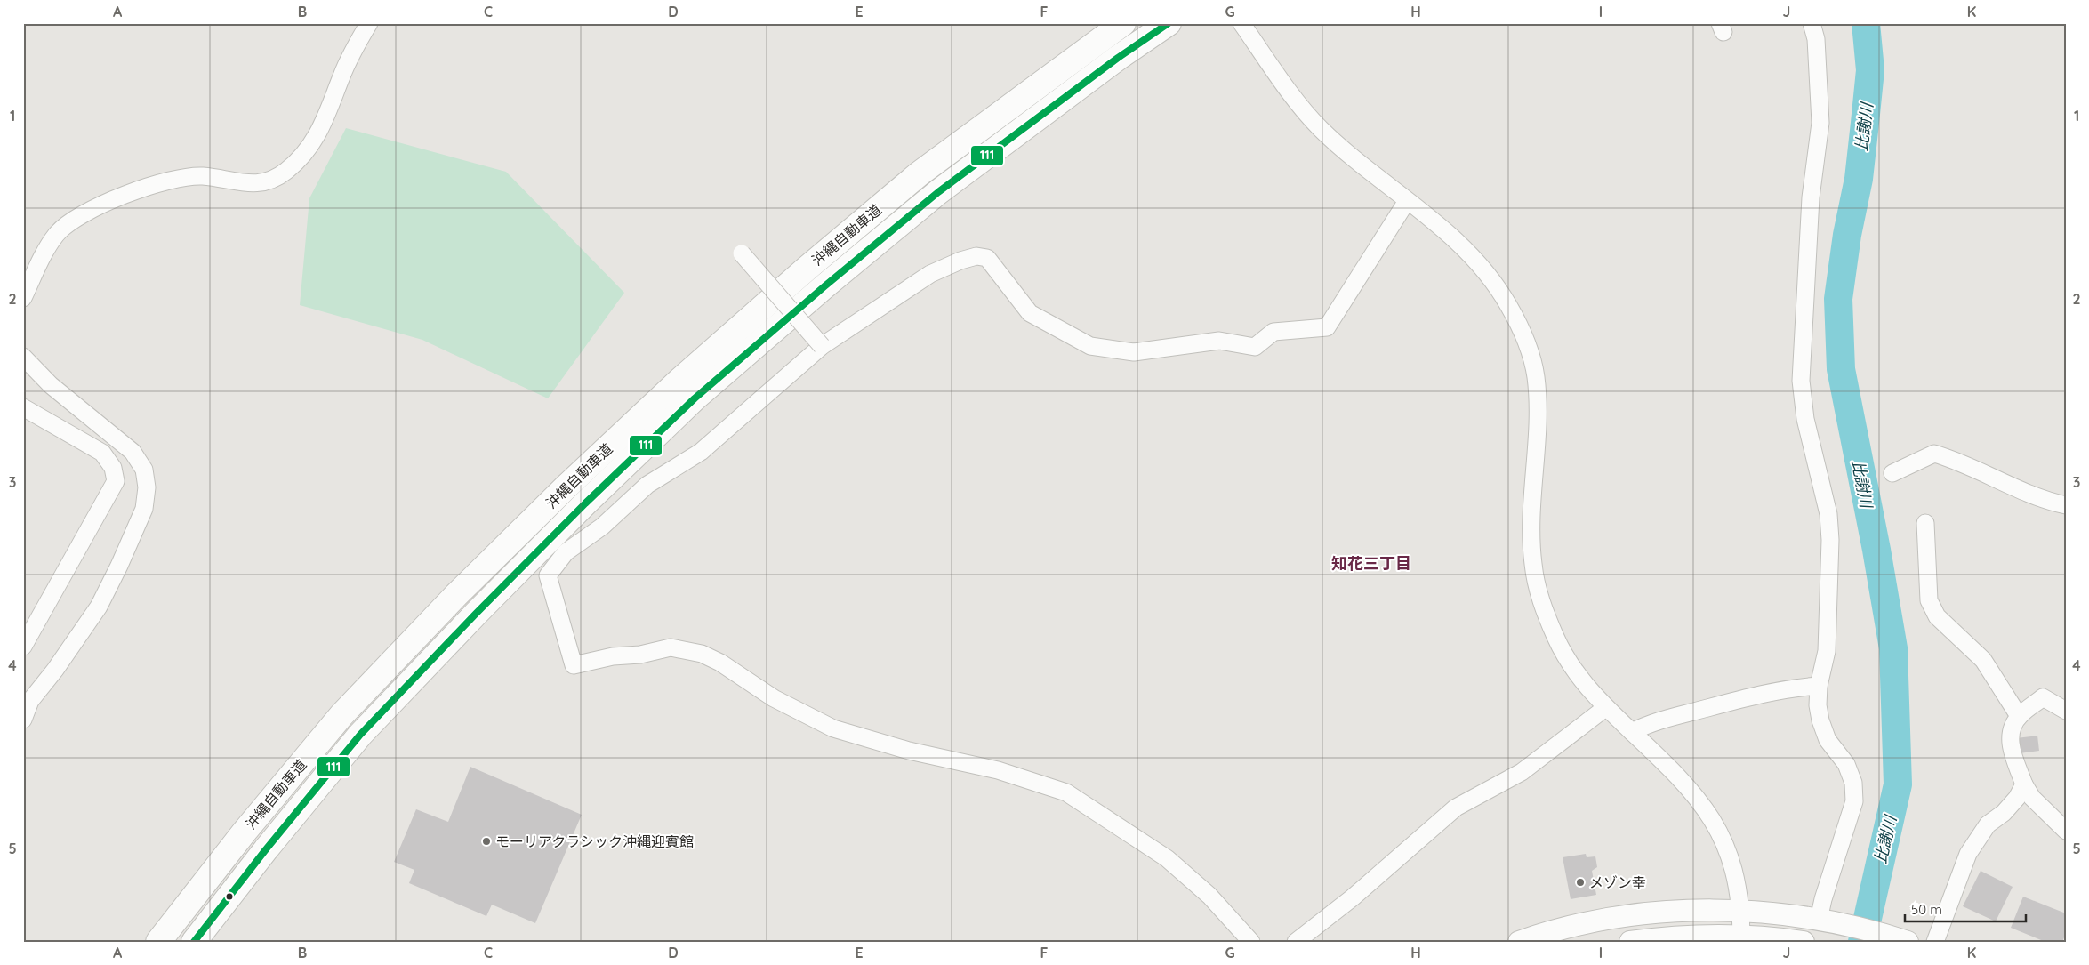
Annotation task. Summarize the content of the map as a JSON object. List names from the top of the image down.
{
  "streets": {
    "highway": ["沖縄自動車道"]
  },
  "districts": ["知花三丁目"],
  "water": ["比謝川"],
  "places": ["モーリアクラシック沖縄迎賓館", "メゾン幸"],
  "lines": ["transit line 111"],
  "scale_bar": "50 m",
  "grid": {
    "columns": [
      "A",
      "B",
      "C",
      "D",
      "E",
      "F",
      "G",
      "H",
      "I",
      "J",
      "K"
    ],
    "rows": [
      "1",
      "2",
      "3",
      "4",
      "5"
    ]
  }
}
